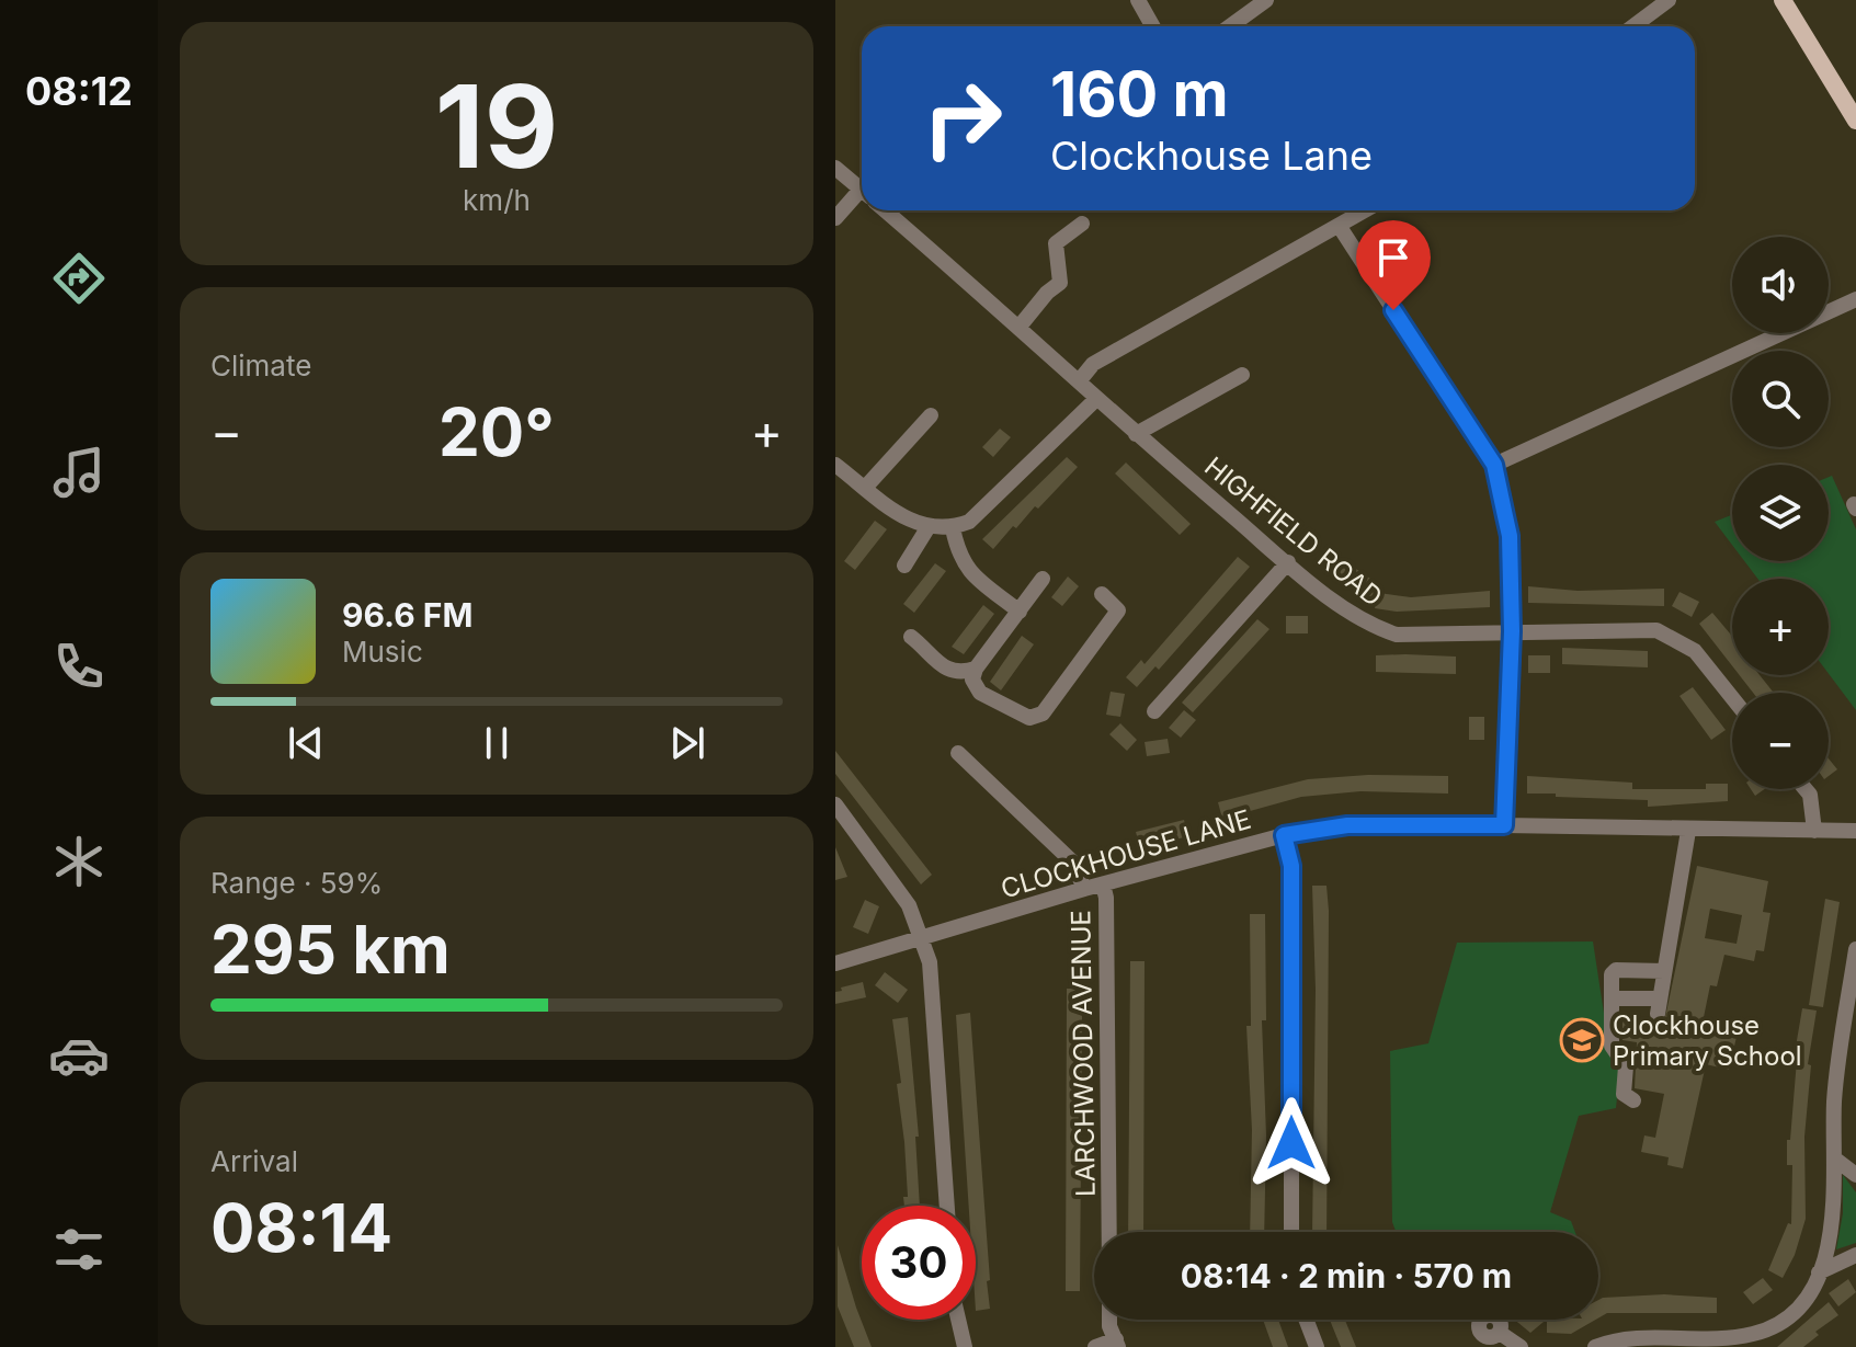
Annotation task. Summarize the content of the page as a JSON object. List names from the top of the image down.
{
  "streets": {
    "street": ["HIGHFIELD ROAD", "CLOCKHOUSE LANE", "LARCHWOOD AVENUE"]
  },
  "crossings": [
    ["CLOCKHOUSE LANE", "LARCHWOOD AVENUE"]
  ],
  "places": {
    "school or university": ["Clockhouse Primary School"]
  },
  "page": {
    "tabs": "08:12",
    "tile": [
      ["19", "km/h"],
      "Climate",
      ["Range · 59%", "295 km"],
      ["Arrival", "08:14"]
    ],
    "turn": ["160 m", "Clockhouse Lane"],
    "map_buttons": ["+", "−"],
    "heat": ["−", "20°", "+"],
    "song": ["96.6 FM", "Music"],
    "limit": "30",
    "trip": "08:14 · 2 min · 570 m"
  }
}
